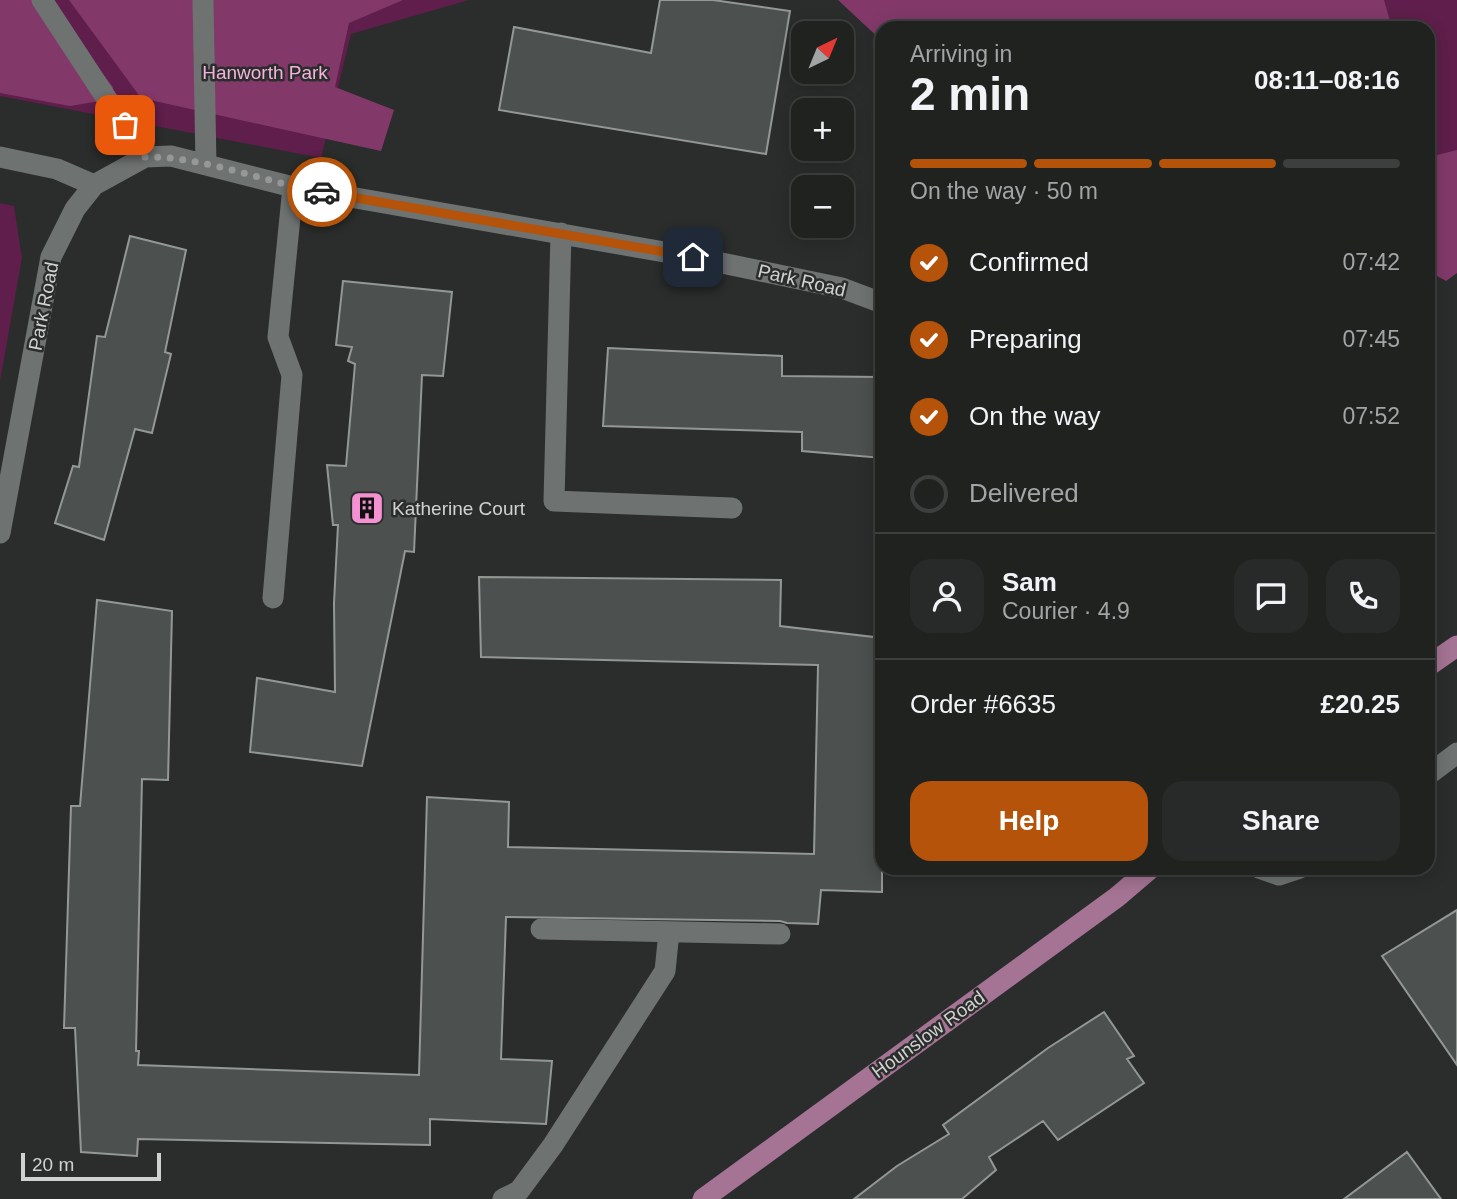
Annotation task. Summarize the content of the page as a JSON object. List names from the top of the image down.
{
  "streets": {
    "main road": ["Hounslow Road"],
    "street": ["Park Road"]
  },
  "parks": ["Hanworth Park"],
  "places": {
    "building": ["Katherine Court"]
  },
  "scale_bar": "20 m",
  "north": "top right",
  "page": {
    "map_buttons": ["+", "−"],
    "heading": ["2 min", "Arriving in", "08:11–08:16"],
    "panel": [
      "Sam",
      "Courier · 4.9",
      "Order #6635",
      "£20.25"
    ],
    "bar": "On the way · 50 m",
    "list": [
      ["Confirmed", "07:42"],
      ["Preparing", "07:45"],
      ["On the way", "07:52"],
      "Delivered"
    ],
    "buttons": ["Help", "Share"],
    "scale": "20 m"
  }
}
